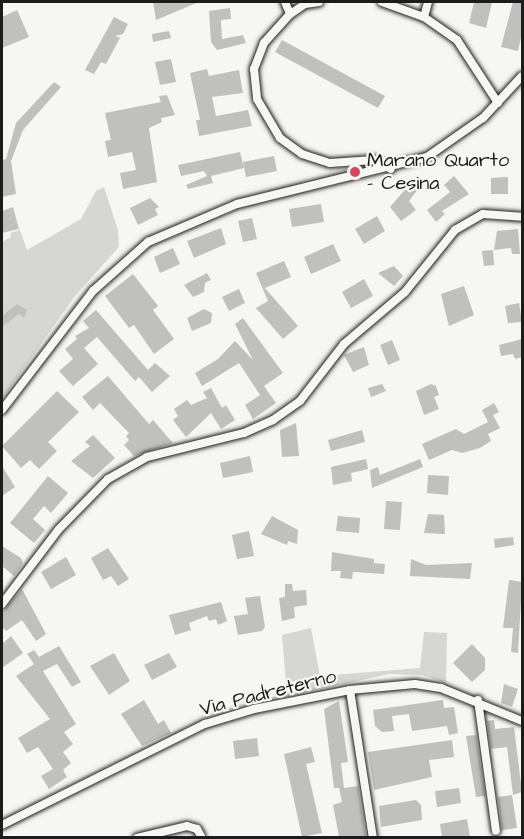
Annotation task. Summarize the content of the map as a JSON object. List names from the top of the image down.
{
  "streets": {
    "street": ["Via Padreterno"]
  },
  "places": ["Marano Quarto - Cesina"]
}
